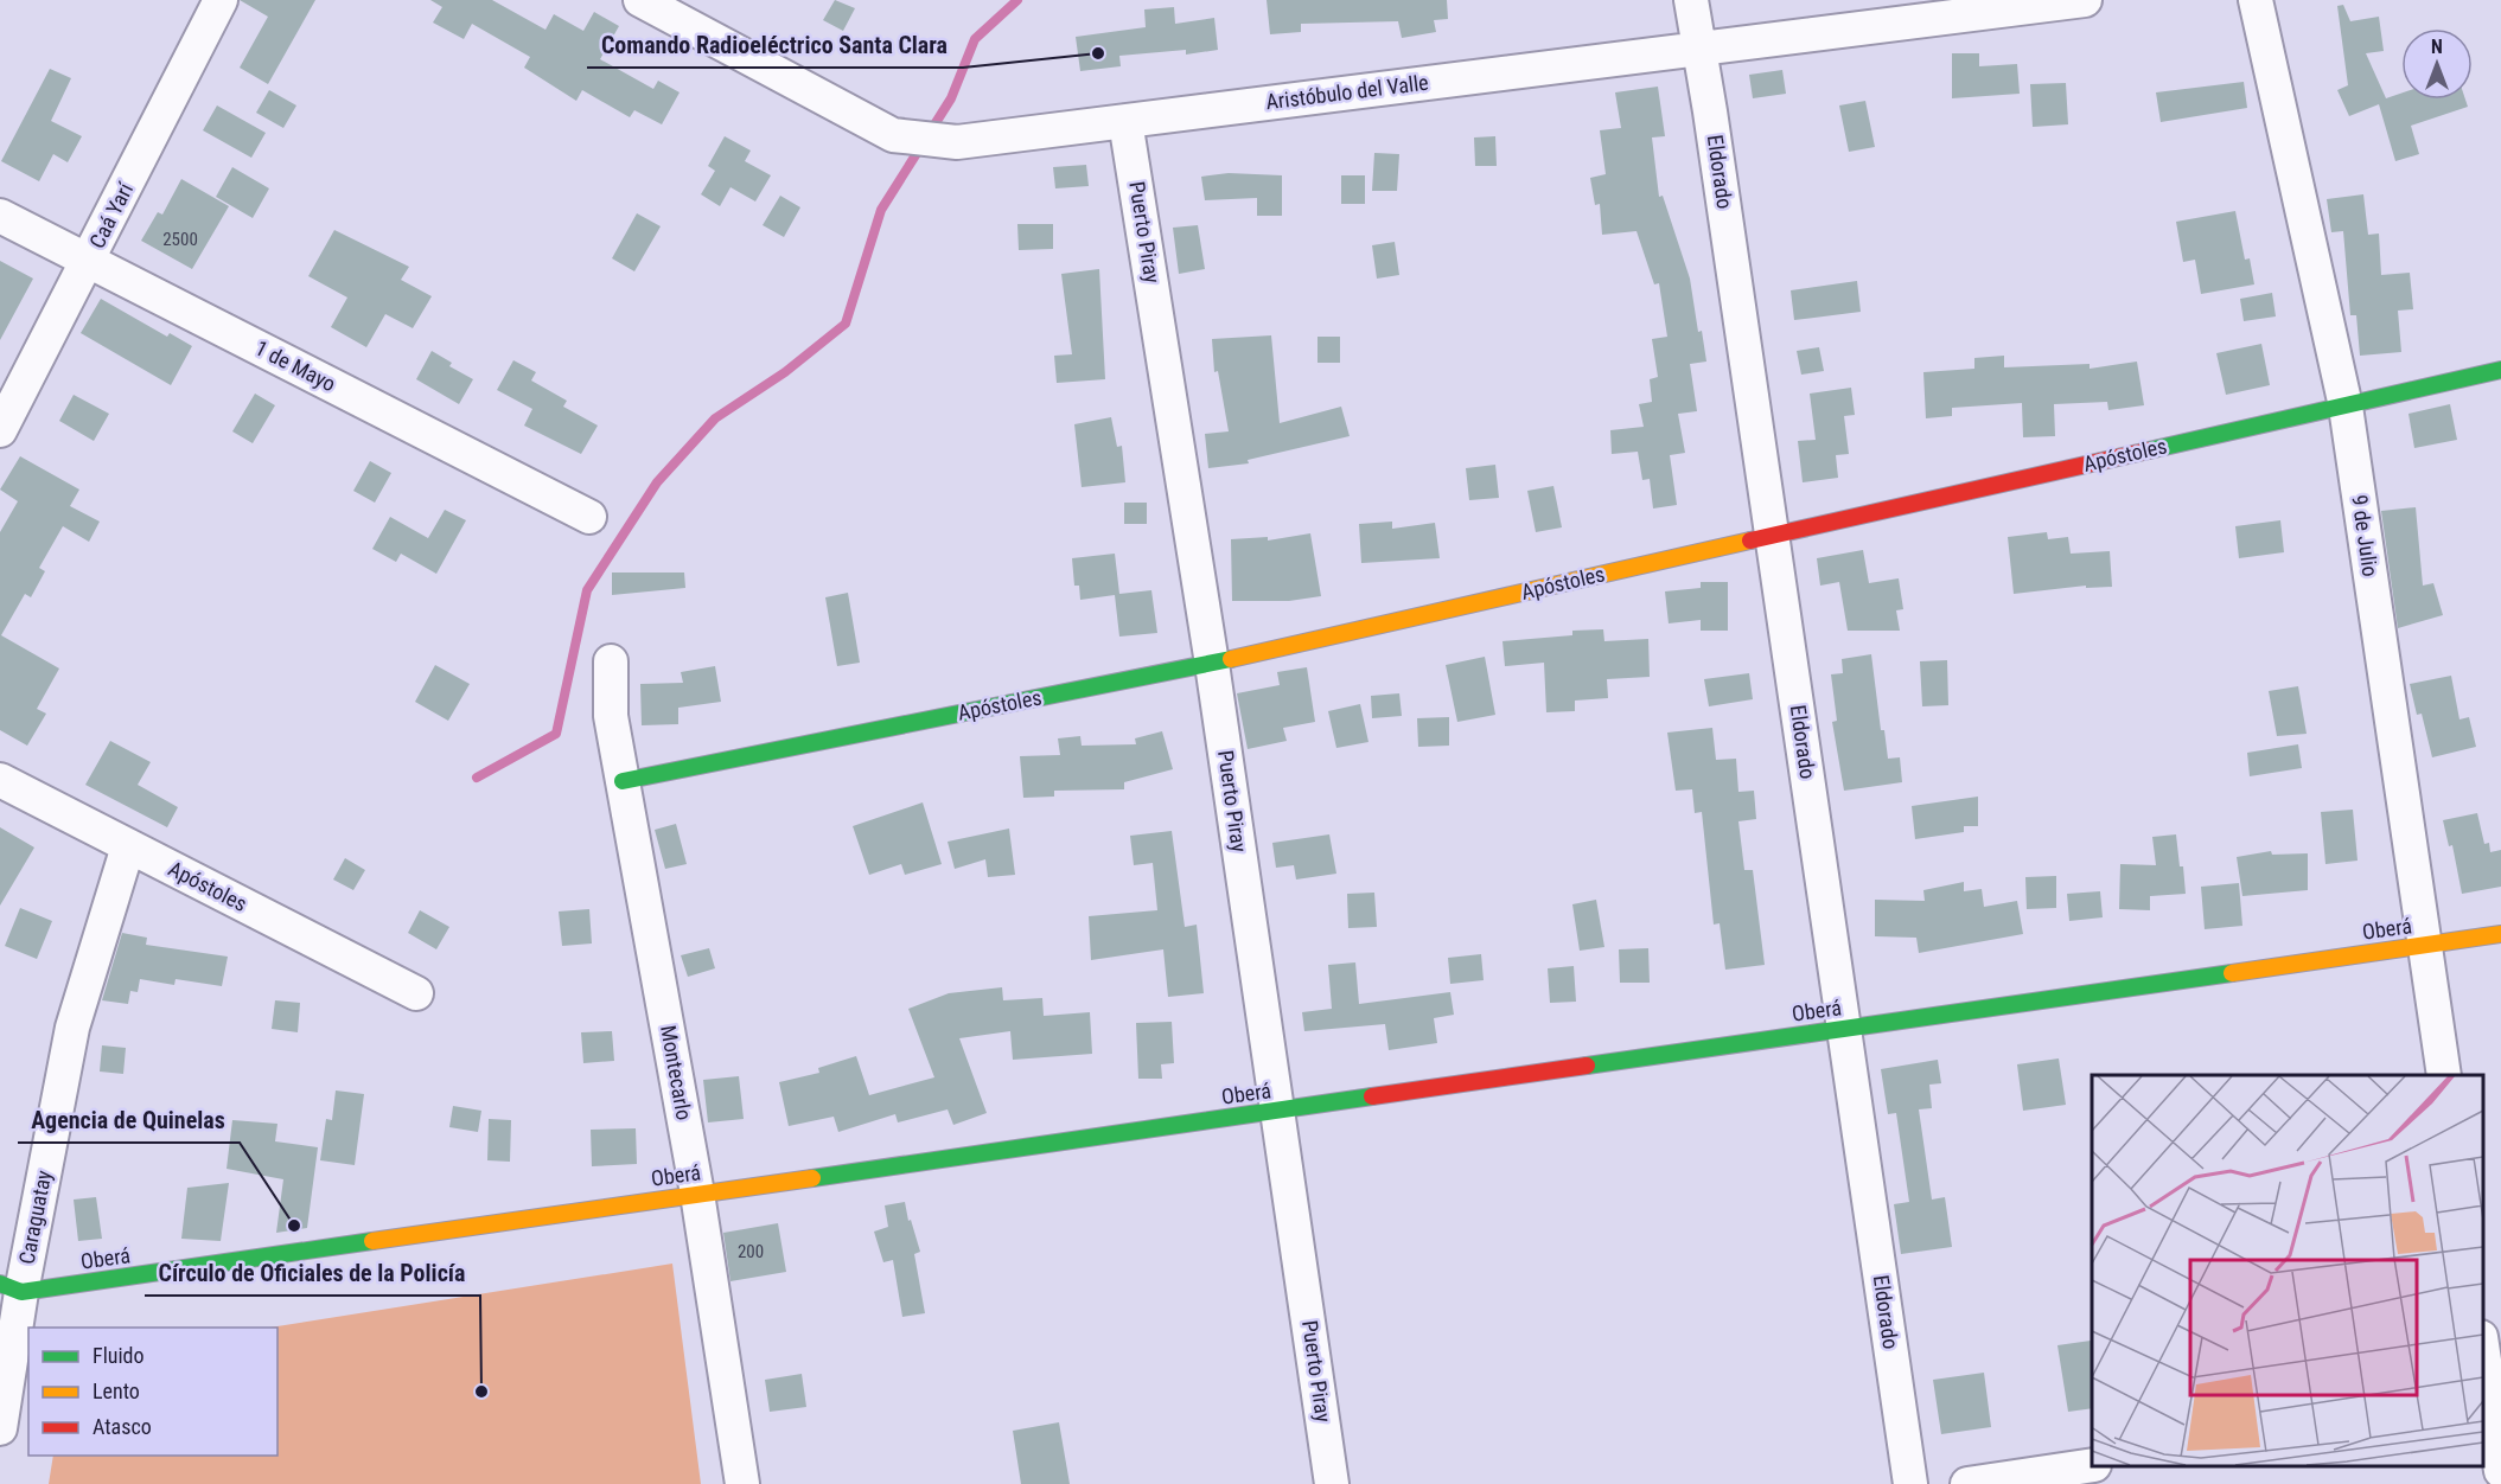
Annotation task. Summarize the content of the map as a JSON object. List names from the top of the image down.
{
  "streets": {
    "street": [
      "Aristóbulo del Valle",
      "Eldorado",
      "Caá Yarí",
      "Puerto Piray",
      "1 de Mayo",
      "Apóstoles",
      "9 de Julio",
      "Oberá",
      "Montecarlo",
      "Caraguatay"
    ]
  },
  "crossings": [
    ["Aristóbulo del Valle", "Eldorado"],
    ["Aristóbulo del Valle", "Puerto Piray"],
    ["Eldorado", "Apóstoles"],
    ["Eldorado", "Oberá"],
    ["Caá Yarí", "1 de Mayo"],
    ["Puerto Piray", "Apóstoles"],
    ["Puerto Piray", "Oberá"],
    ["Apóstoles", "9 de Julio"],
    ["Apóstoles", "Montecarlo"],
    ["Apóstoles", "Caraguatay"],
    ["9 de Julio", "Oberá"],
    ["Oberá", "Montecarlo"],
    ["Oberá", "Caraguatay"]
  ],
  "places": ["Comando Radioeléctrico Santa Clara", "Agencia de Quinelas", "Círculo de Oficiales de la Policía"],
  "house_numbers": ["2500", "200"],
  "legend": ["Fluido", "Lento", "Atasco"],
  "north": "top"
}
